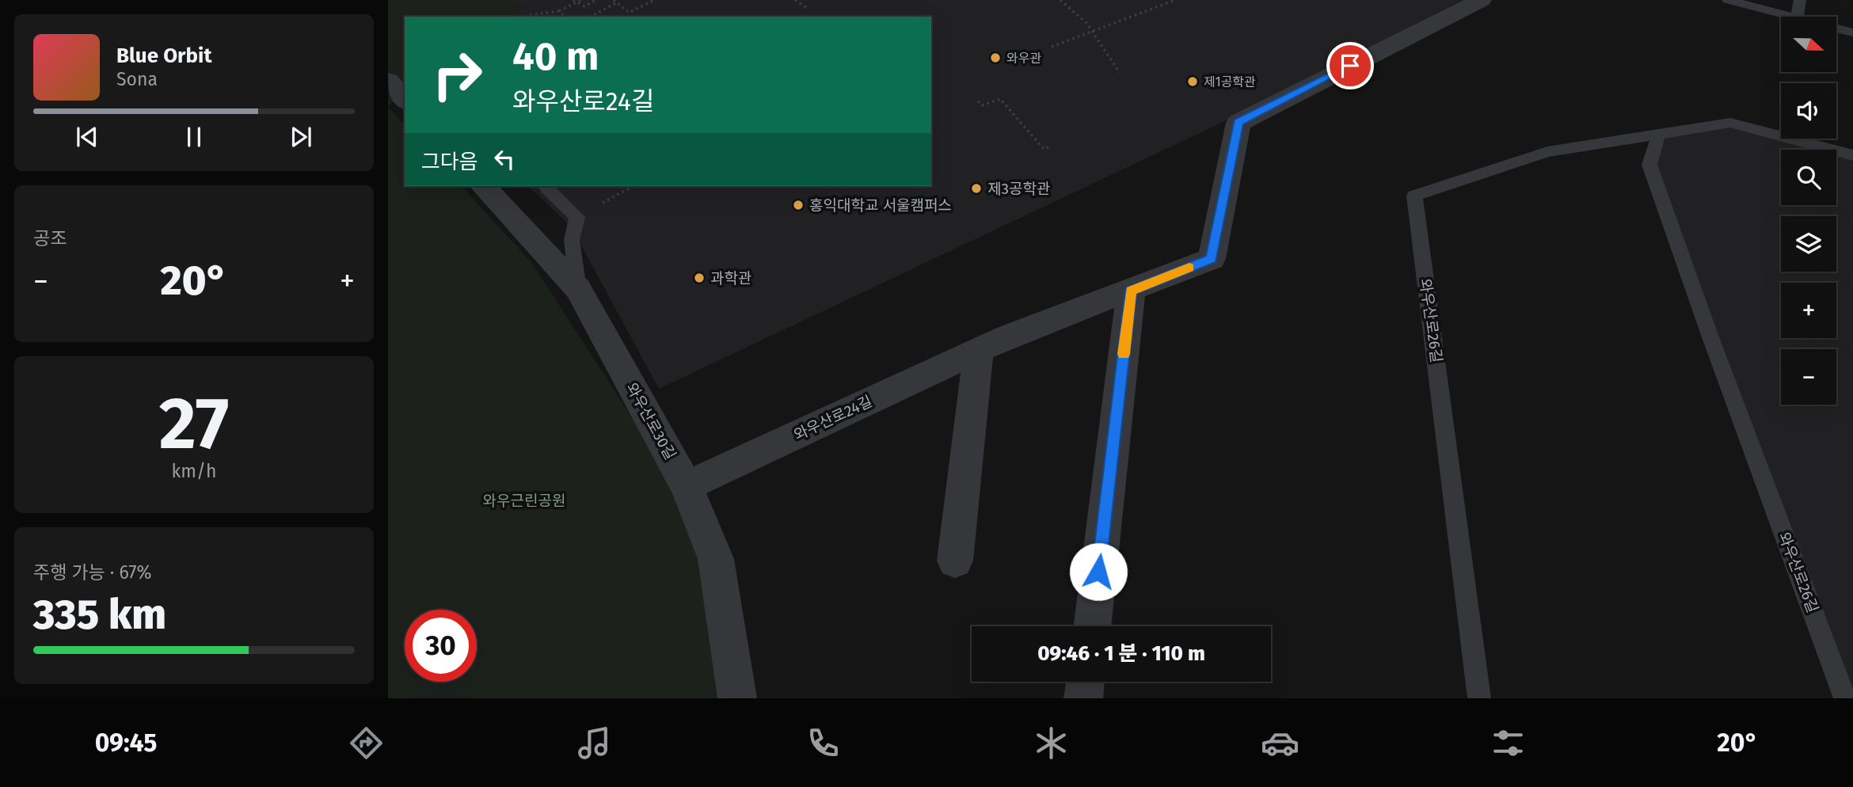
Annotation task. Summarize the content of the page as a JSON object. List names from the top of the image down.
{
  "streets": {
    "street": ["와우산로24길", "와우산로30길"],
    "lane": ["와우산로26길"]
  },
  "crossings": [
    ["와우산로24길", "와우산로30길"]
  ],
  "parks": ["와우근린공원"],
  "places": [
    "와우관",
    "제1공학관",
    "제3공학관",
    "홍익대학교 서울캠퍼스",
    "과학관"
  ],
  "north": "right",
  "page": {
    "map_buttons": ["+", "−"],
    "turn": ["40 m", "와우산로24길"],
    "song": ["Blue Orbit", "Sona"],
    "then": "그다음",
    "tile": [
      "공조",
      ["27", "km/h"],
      ["주행 가능 · 67%", "335 km"]
    ],
    "heat": ["−", "20°", "+"],
    "limit": "30",
    "trip": "09:46 · 1 분 · 110 m",
    "tabs": ["09:45", "20°"]
  }
}
